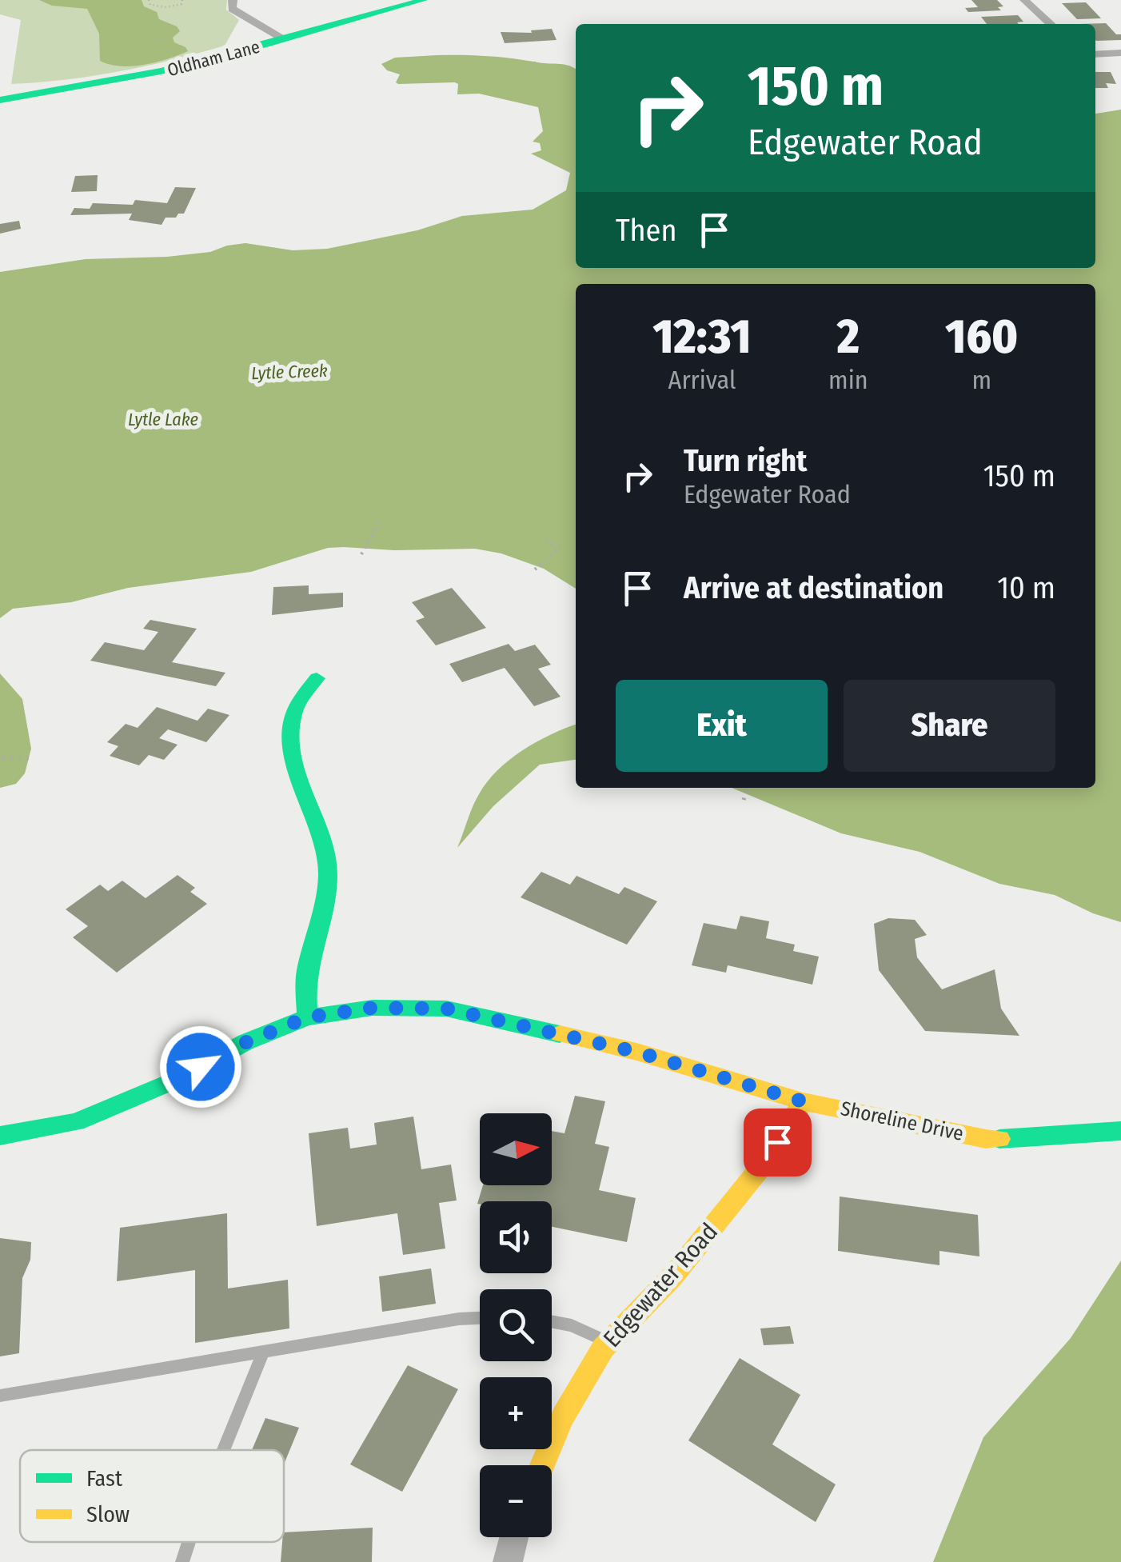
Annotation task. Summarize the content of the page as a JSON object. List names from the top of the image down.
{
  "streets": {
    "street": ["Oldham Lane", "Shoreline Drive", "Edgewater Road"]
  },
  "crossings": [
    ["Shoreline Drive", "Edgewater Road"]
  ],
  "water": ["Lytle Creek", "Lytle Lake"],
  "legend": ["Fast", "Slow"],
  "north": "right",
  "page": {
    "turn": ["150 m", "Edgewater Road"],
    "then": "Then",
    "eta": [
      "12:31",
      "Arrival",
      "2",
      "min",
      "160",
      "m"
    ],
    "list": [
      {
        "name": "Turn right",
        "note": "Edgewater Road",
        "value": "150 m"
      },
      {
        "name": "Arrive at destination",
        "value": "10 m"
      }
    ],
    "buttons": ["Exit", "Share"],
    "map_buttons": ["+", "−"]
  }
}
